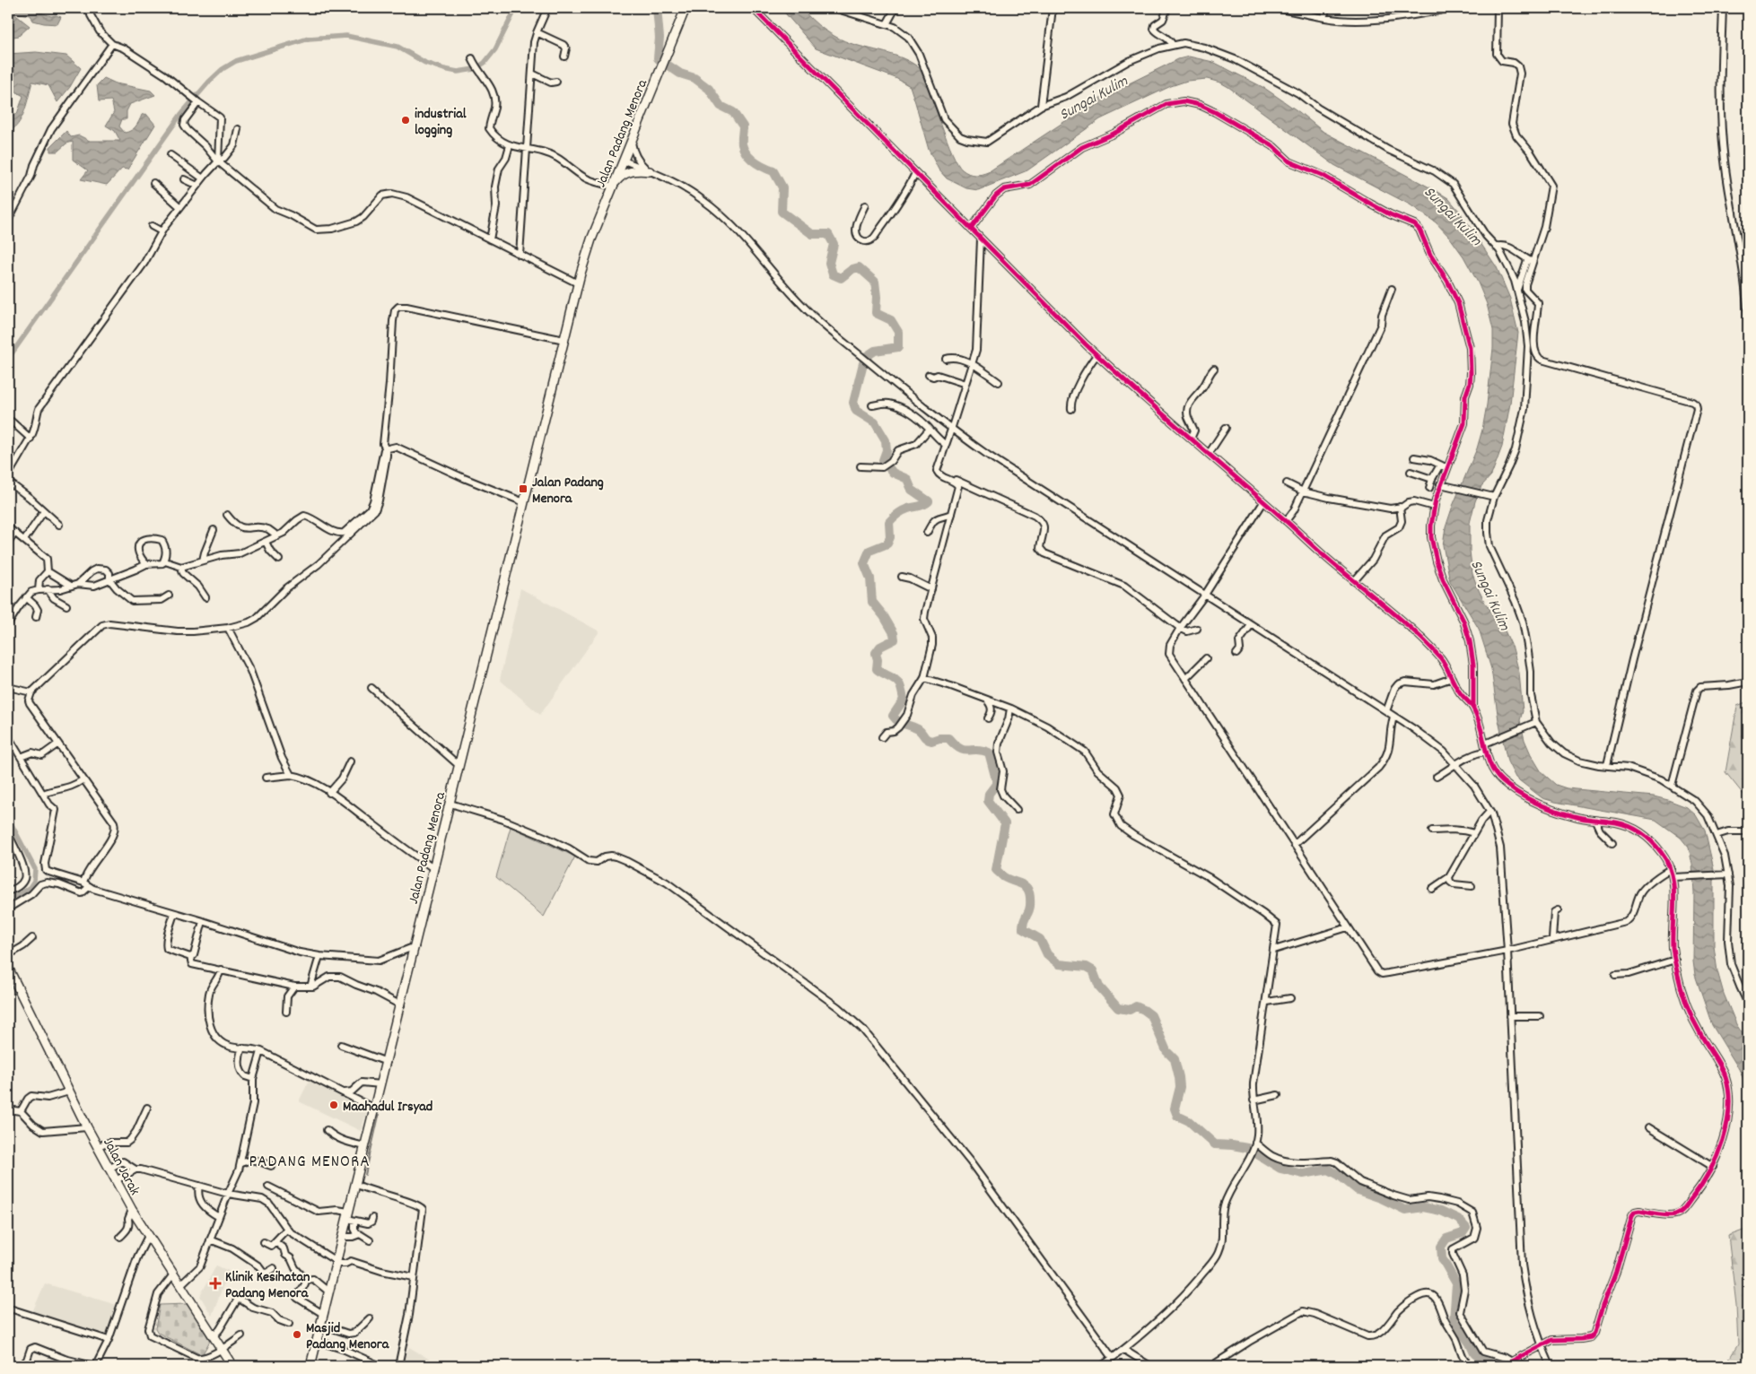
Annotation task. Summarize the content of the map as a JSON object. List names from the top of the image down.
{
  "streets": {
    "main road": ["Jalan Padang Menora", "Jalan Jarak"]
  },
  "districts": ["PADANG MENORA"],
  "water": ["Sungai Kulim"],
  "places": {
    "other": ["industrial logging", "Maahadul Irsyad", "Masjid Padang Menora"],
    "transit": ["Jalan Padang Menora"],
    "health": ["Klinik Kesihatan Padang Menora"]
  }
}
